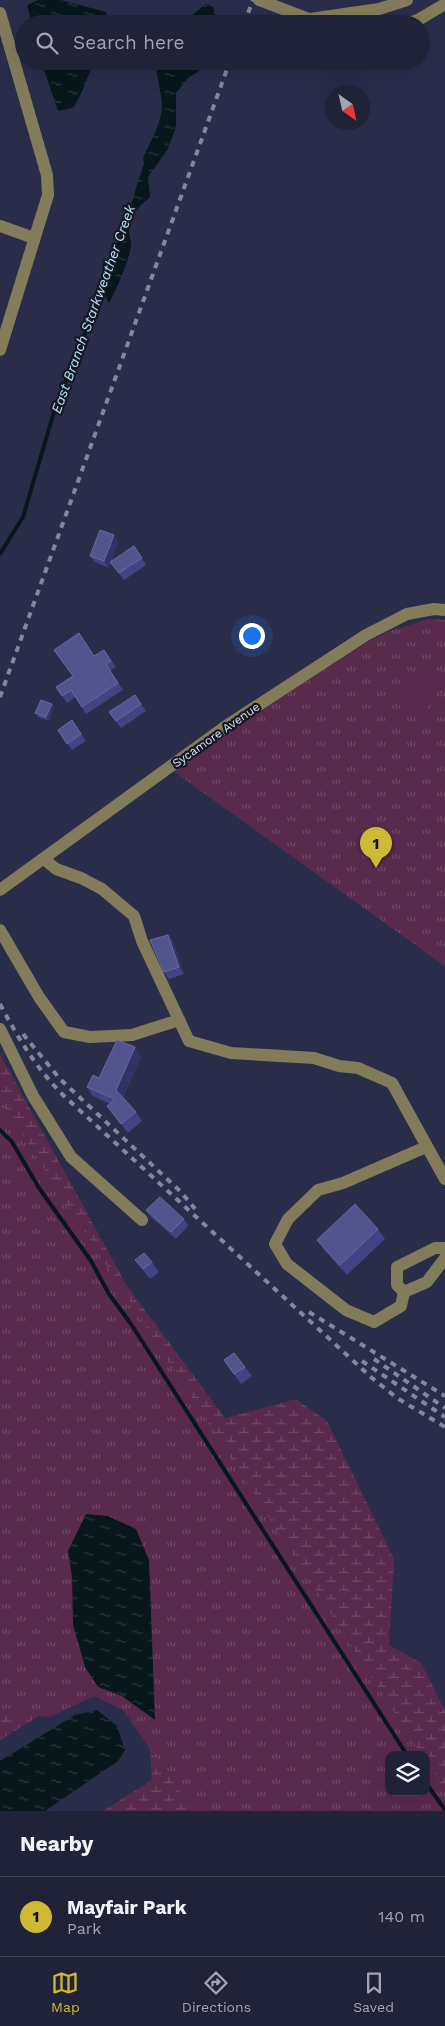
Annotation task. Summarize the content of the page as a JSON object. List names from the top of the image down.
{
  "streets": {
    "street": ["Sycamore Avenue"]
  },
  "water": ["East Branch Starkweather Creek"],
  "north": "bottom right",
  "page": {
    "search": "Search here",
    "pins": "1",
    "heading": "Nearby",
    "list": [
      {
        "mark": "1",
        "name": "Mayfair Park",
        "note": "Park",
        "value": "140 m"
      }
    ],
    "nav": ["Map", "Directions", "Saved"]
  }
}
